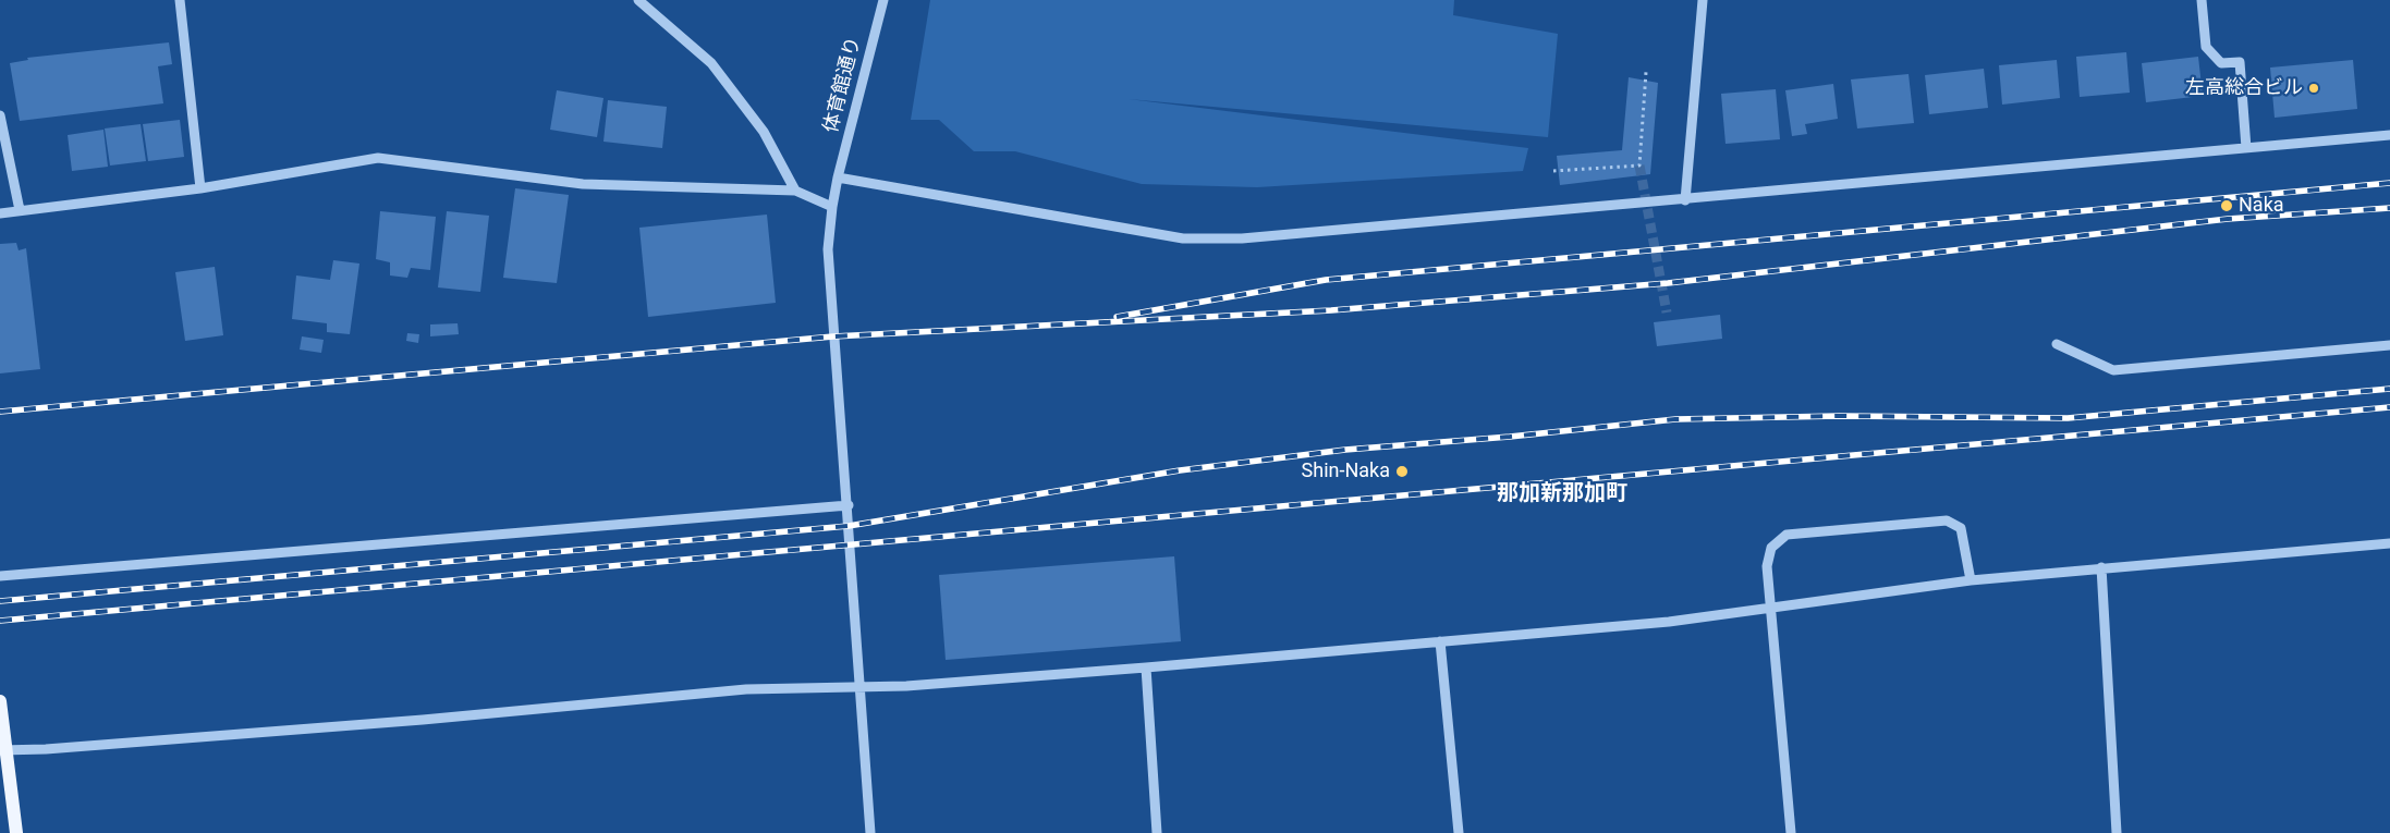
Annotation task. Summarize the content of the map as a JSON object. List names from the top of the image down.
{
  "streets": {
    "street": ["体育館通り"]
  },
  "districts": ["那加新那加町"],
  "places": ["左高総合ビル", "Naka", "Shin-Naka"]
}
